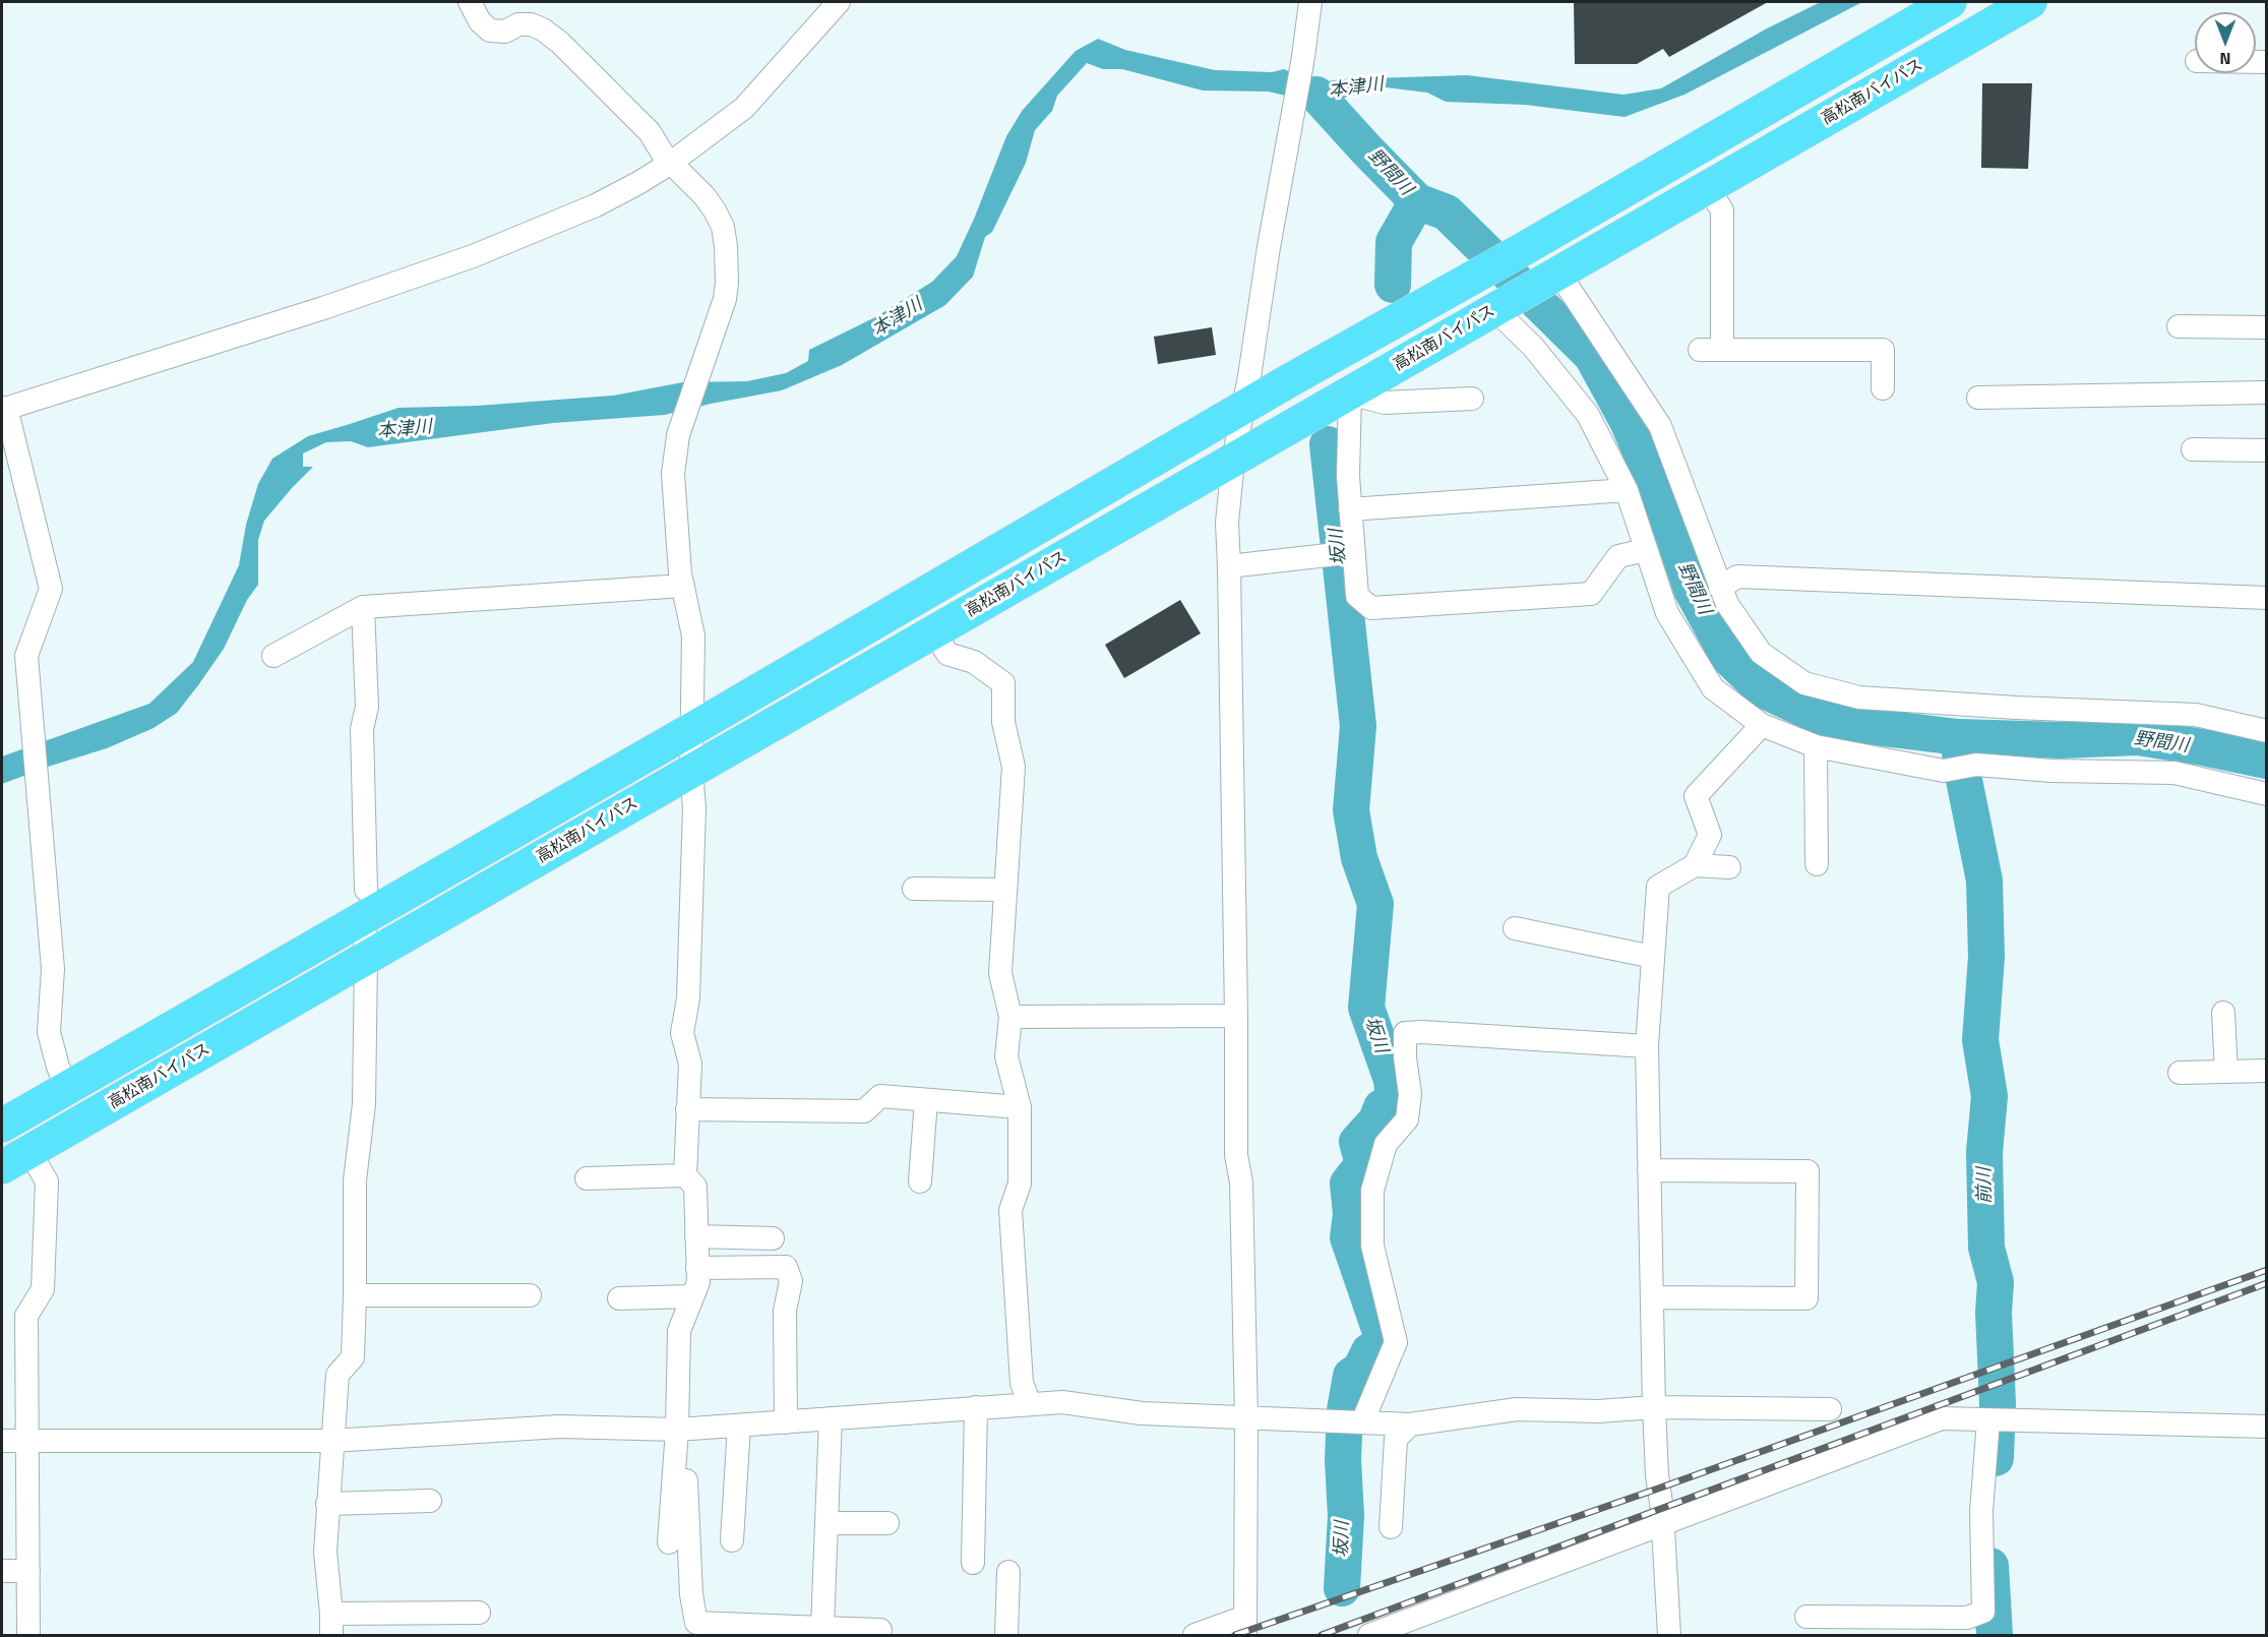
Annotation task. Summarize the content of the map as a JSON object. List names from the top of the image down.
{
  "streets": {
    "highway": ["高松南バイパス"]
  },
  "water": [
    "本津川",
    "野間川",
    "坂川",
    "前川"
  ],
  "north": "bottom"
}
